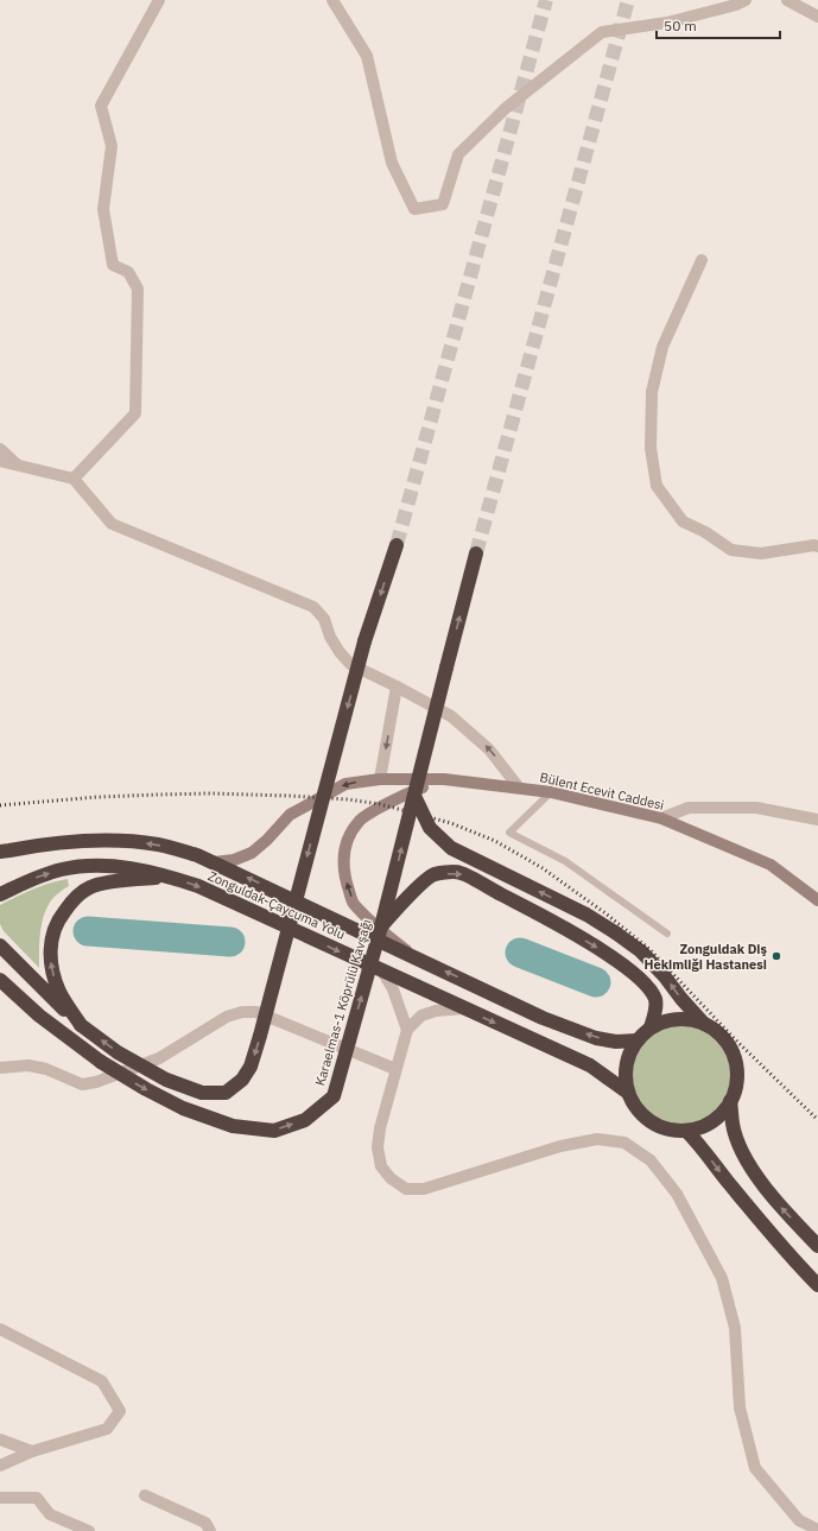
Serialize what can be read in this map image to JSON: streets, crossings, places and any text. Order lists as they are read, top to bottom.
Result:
{
  "streets": {
    "highway": ["Zonguldak-Çaycuma Yolu", "Karaelmas-1 Köprülü Kavşağı"],
    "main road": ["Bülent Ecevit Caddesi"]
  },
  "crossings": [
    ["Bülent Ecevit Caddesi", "Zonguldak-Çaycuma Yolu"]
  ],
  "places": ["Zonguldak Diş Hekimliği Hastanesi"],
  "scale_bar": "50 m"
}
